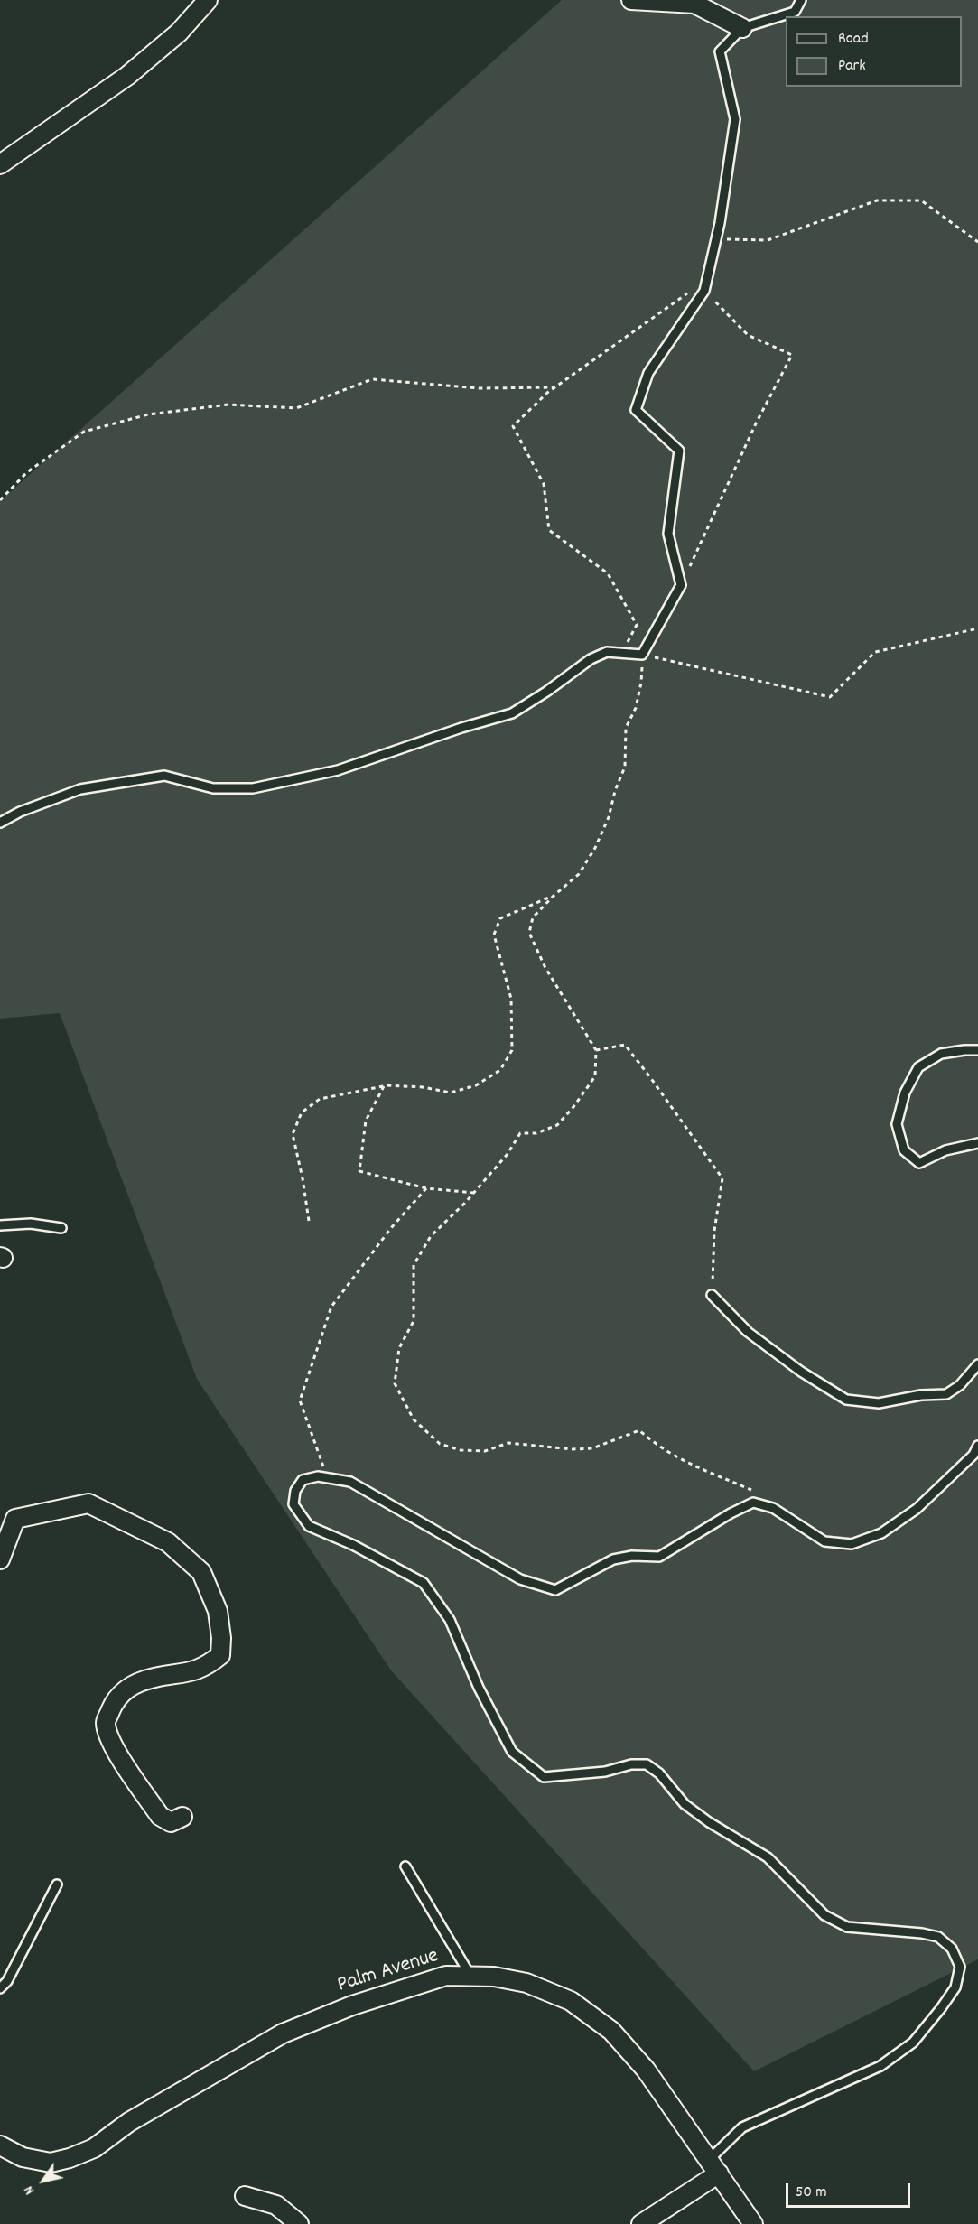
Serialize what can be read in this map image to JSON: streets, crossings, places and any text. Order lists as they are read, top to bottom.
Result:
{
  "streets": {
    "street": ["Palm Avenue"]
  },
  "legend": ["Road", "Park"],
  "scale_bar": "50 m",
  "north": "bottom left"
}
